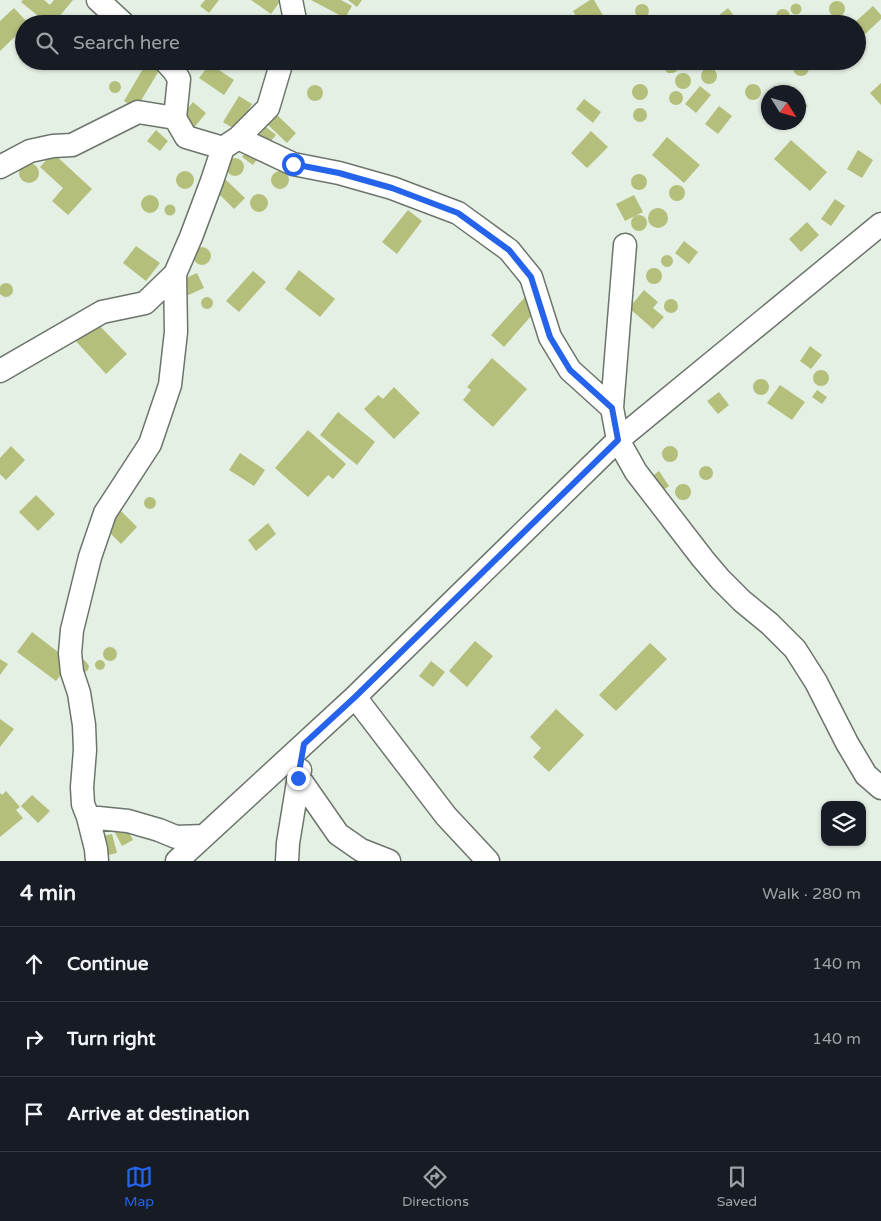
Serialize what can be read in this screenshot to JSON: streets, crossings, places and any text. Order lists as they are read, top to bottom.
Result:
{
  "north": "bottom right",
  "page": {
    "search": "Search here",
    "heading": ["4 min", "Walk · 280 m"],
    "list": [
      ["Continue", "140 m"],
      ["Turn right", "140 m"],
      "Arrive at destination"
    ],
    "nav": ["Map", "Directions", "Saved"]
  }
}
